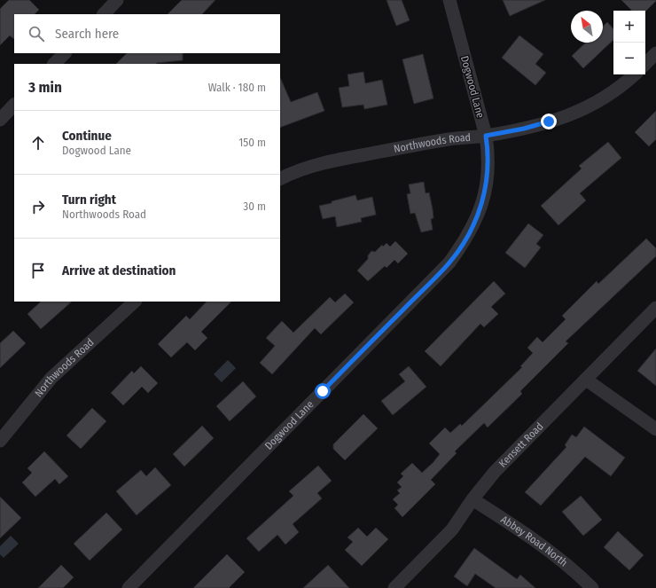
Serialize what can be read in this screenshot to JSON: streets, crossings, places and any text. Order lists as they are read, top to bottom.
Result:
{
  "streets": {
    "street": [
      "Dogwood Lane",
      "Northwoods Road",
      "Kensett Road",
      "Abbey Road North"
    ]
  },
  "crossings": [
    ["Dogwood Lane", "Northwoods Road"],
    ["Kensett Road", "Abbey Road North"]
  ],
  "north": "top left",
  "page": {
    "map_buttons": ["+", "−"],
    "search": "Search here",
    "heading": ["3 min", "Walk · 180 m"],
    "list": [
      ["Continue", "Dogwood Lane", "150 m"],
      ["Turn right", "Northwoods Road", "30 m"],
      "Arrive at destination"
    ]
  }
}
